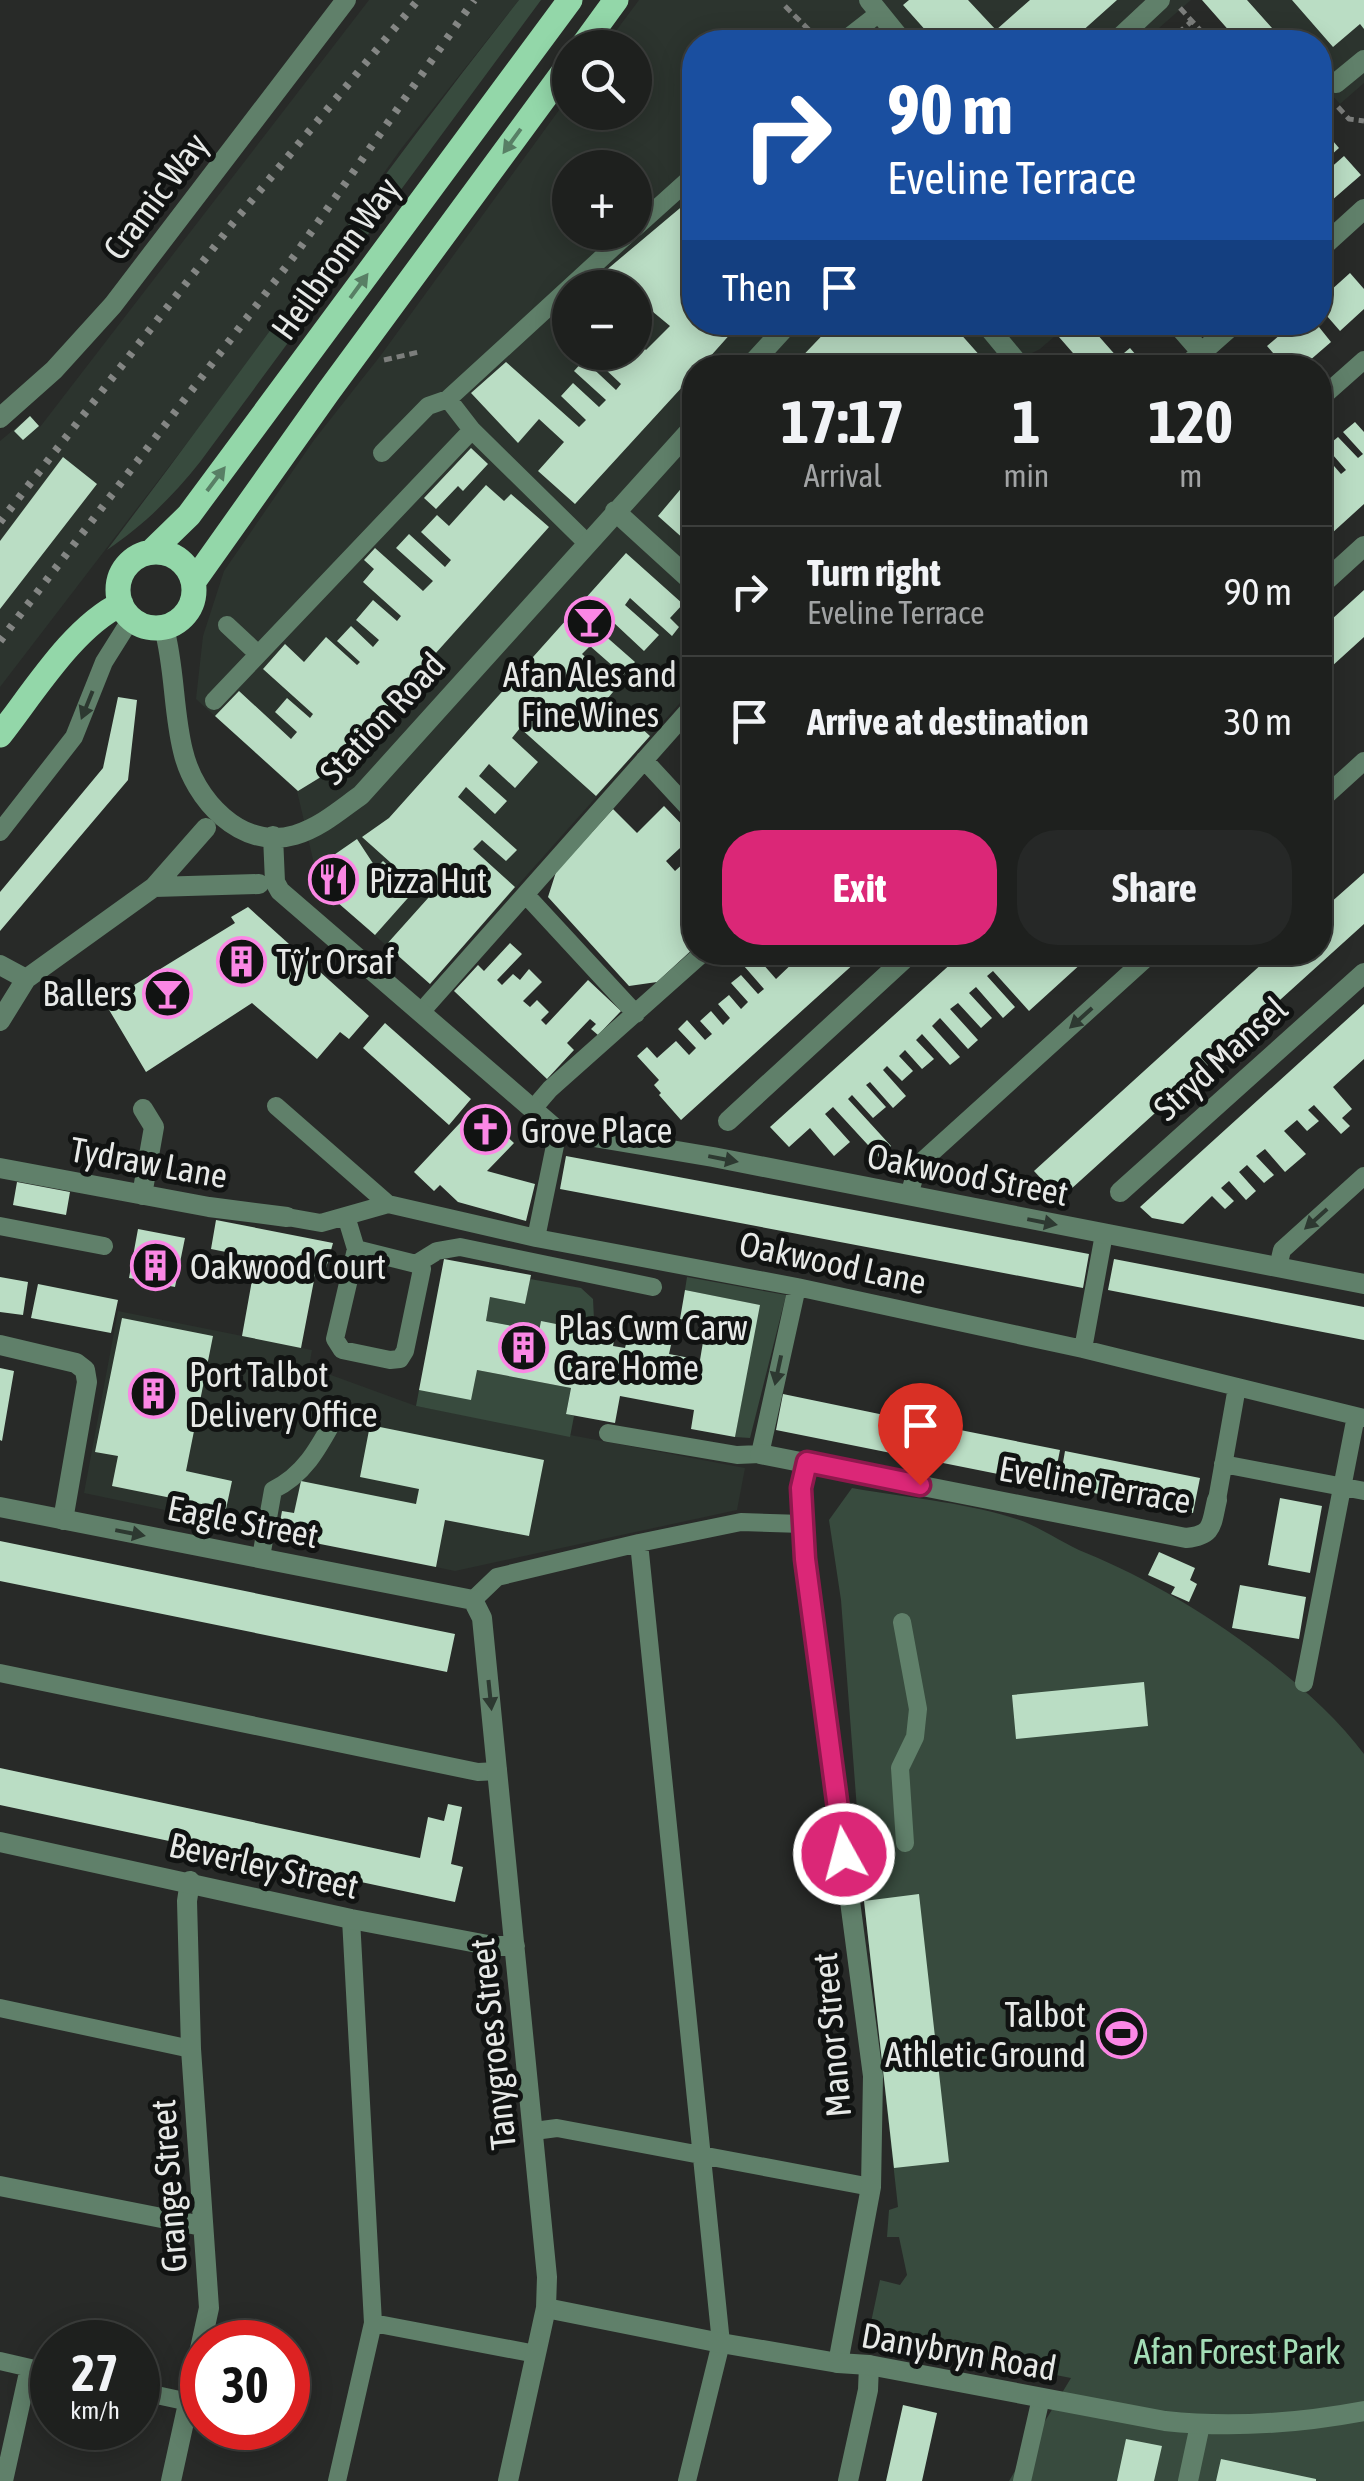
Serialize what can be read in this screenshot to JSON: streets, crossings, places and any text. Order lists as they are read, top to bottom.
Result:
{
  "streets": {
    "main road": ["Heilbronn Way"],
    "street": [
      "Cramic Way",
      "Station Road",
      "Stryd Mansel",
      "Tydraw Lane",
      "Oakwood Street",
      "Eveline Terrace",
      "Eagle Street",
      "Beverley Street",
      "Manor Street",
      "Tanygroes Street",
      "Grange Street",
      "Danybryn Road"
    ],
    "lane": ["Oakwood Lane"]
  },
  "crossings": [
    ["Tydraw Lane", "Oakwood Lane"],
    ["Eveline Terrace", "Manor Street"],
    ["Eagle Street", "Tanygroes Street"],
    ["Beverley Street", "Tanygroes Street"],
    ["Beverley Street", "Grange Street"],
    ["Manor Street", "Danybryn Road"],
    ["Tanygroes Street", "Danybryn Road"]
  ],
  "one_way": ["Oakwood Street", "Eagle Street"],
  "parks": ["Afan Forest Park"],
  "places": {
    "bar": ["Afan Ales and Fine Wines", "Ballers"],
    "restaurant": ["Pizza Hut"],
    "building": [
      "Tŷ’r Orsaf",
      "Oakwood Court",
      "Plas Cwm Carw Care Home",
      "Port Talbot Delivery Office"
    ],
    "church": ["Grove Place"],
    "sports": ["Talbot Athletic Ground"]
  },
  "page": {
    "map_buttons": ["+", "−"],
    "turn": ["90 m", "Eveline Terrace"],
    "then": "Then",
    "eta": [
      "17:17",
      "Arrival",
      "1",
      "min",
      "120",
      "m"
    ],
    "list": [
      {
        "name": "Turn right",
        "note": "Eveline Terrace",
        "value": "90 m"
      },
      {
        "name": "Arrive at destination",
        "value": "30 m"
      }
    ],
    "buttons": ["Exit", "Share"],
    "speed": "27 km/h",
    "limit": "30"
  }
}
